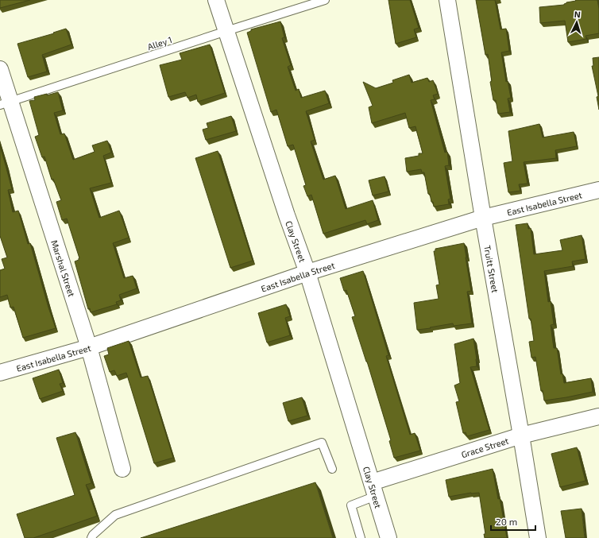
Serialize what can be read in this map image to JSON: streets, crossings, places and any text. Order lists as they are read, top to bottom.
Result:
{
  "streets": {
    "street": [
      "East Isabella Street",
      "Clay Street",
      "Marshal Street",
      "Truitt Street",
      "Grace Street"
    ],
    "lane": ["Alley 1"]
  },
  "crossings": [
    ["Alley 1", "Clay Street"],
    ["Alley 1", "Marshal Street"],
    ["East Isabella Street", "Clay Street"],
    ["East Isabella Street", "Marshal Street"],
    ["East Isabella Street", "Truitt Street"],
    ["Clay Street", "Grace Street"],
    ["Truitt Street", "Grace Street"]
  ],
  "scale_bar": "20 m",
  "north": "top"
}
